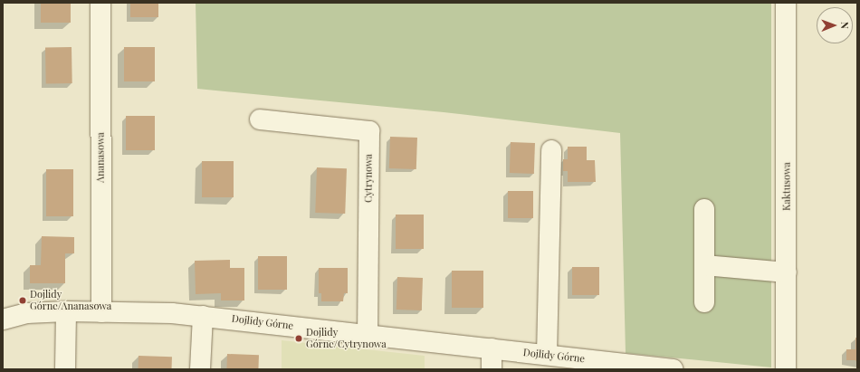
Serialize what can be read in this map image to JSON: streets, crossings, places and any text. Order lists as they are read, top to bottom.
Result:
{
  "streets": {
    "street": [
      "Ananasowa",
      "Cytrynowa",
      "Kaktusowa",
      "Dojlidy Górne"
    ]
  },
  "crossings": [
    ["Ananasowa", "Dojlidy Górne"],
    ["Cytrynowa", "Dojlidy Górne"]
  ],
  "places": ["Dojlidy Górne/Ananasowa", "Dojlidy Górne/Cytrynowa"],
  "north": "right"
}
